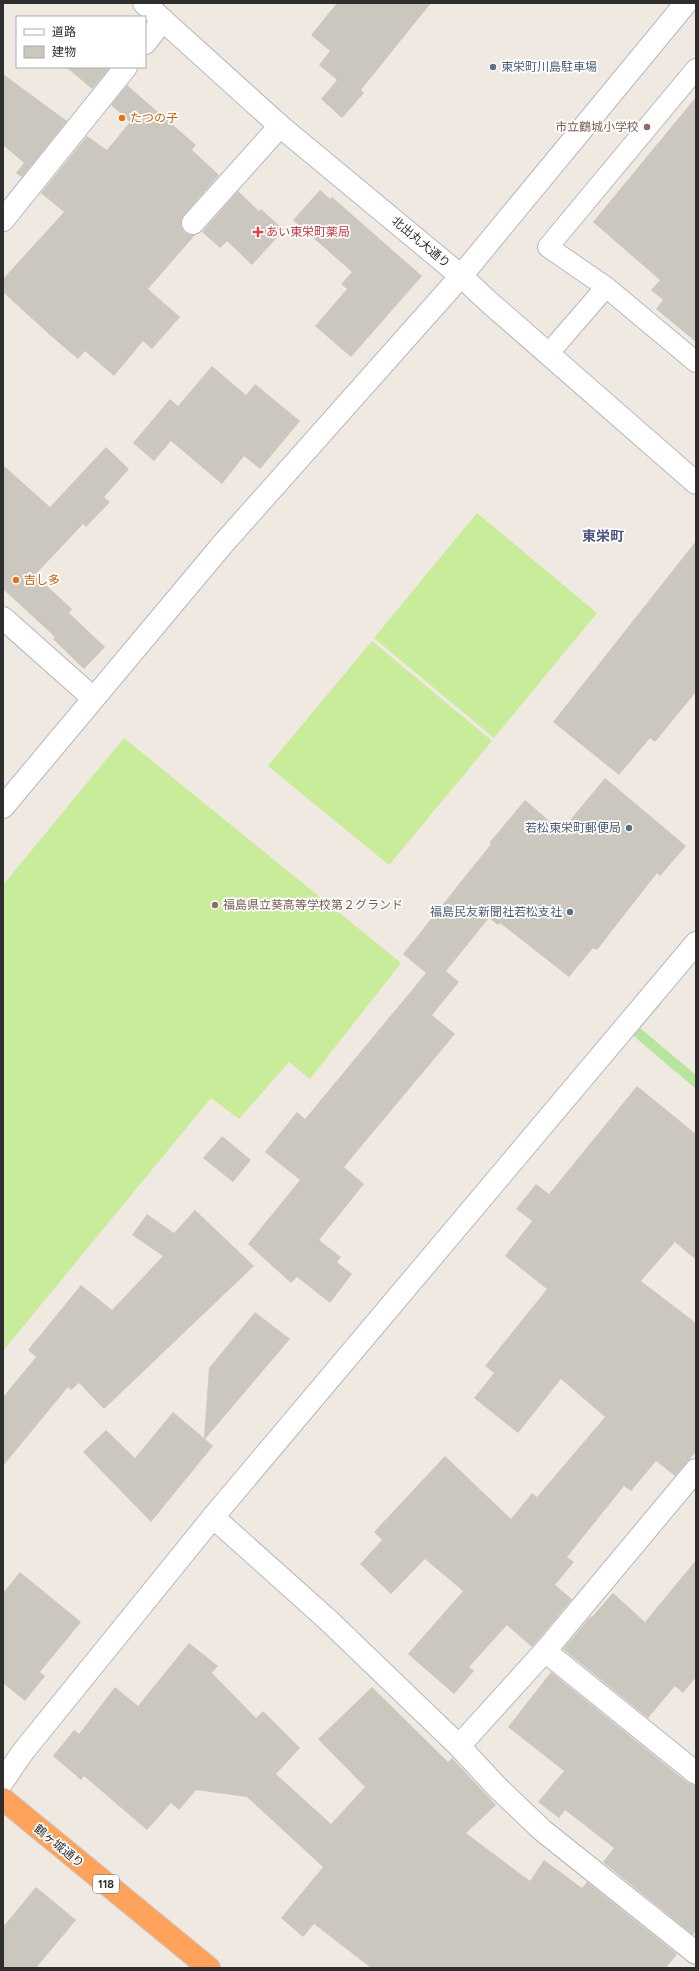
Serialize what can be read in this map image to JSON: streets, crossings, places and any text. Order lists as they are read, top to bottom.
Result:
{
  "streets": {
    "highway": ["鶴ヶ城通り", "118"],
    "street": ["北出丸大通り"]
  },
  "districts": ["東栄町"],
  "places": {
    "other": [
      "東栄町川島駐車場",
      "たつの子",
      "市立鶴城小学校",
      "吉し多",
      "若松東栄町郵便局",
      "福島県立葵高等学校第２グランド",
      "福島民友新聞社若松支社"
    ],
    "health": ["あい東栄町薬局"]
  },
  "legend": ["道路", "建物"]
}
